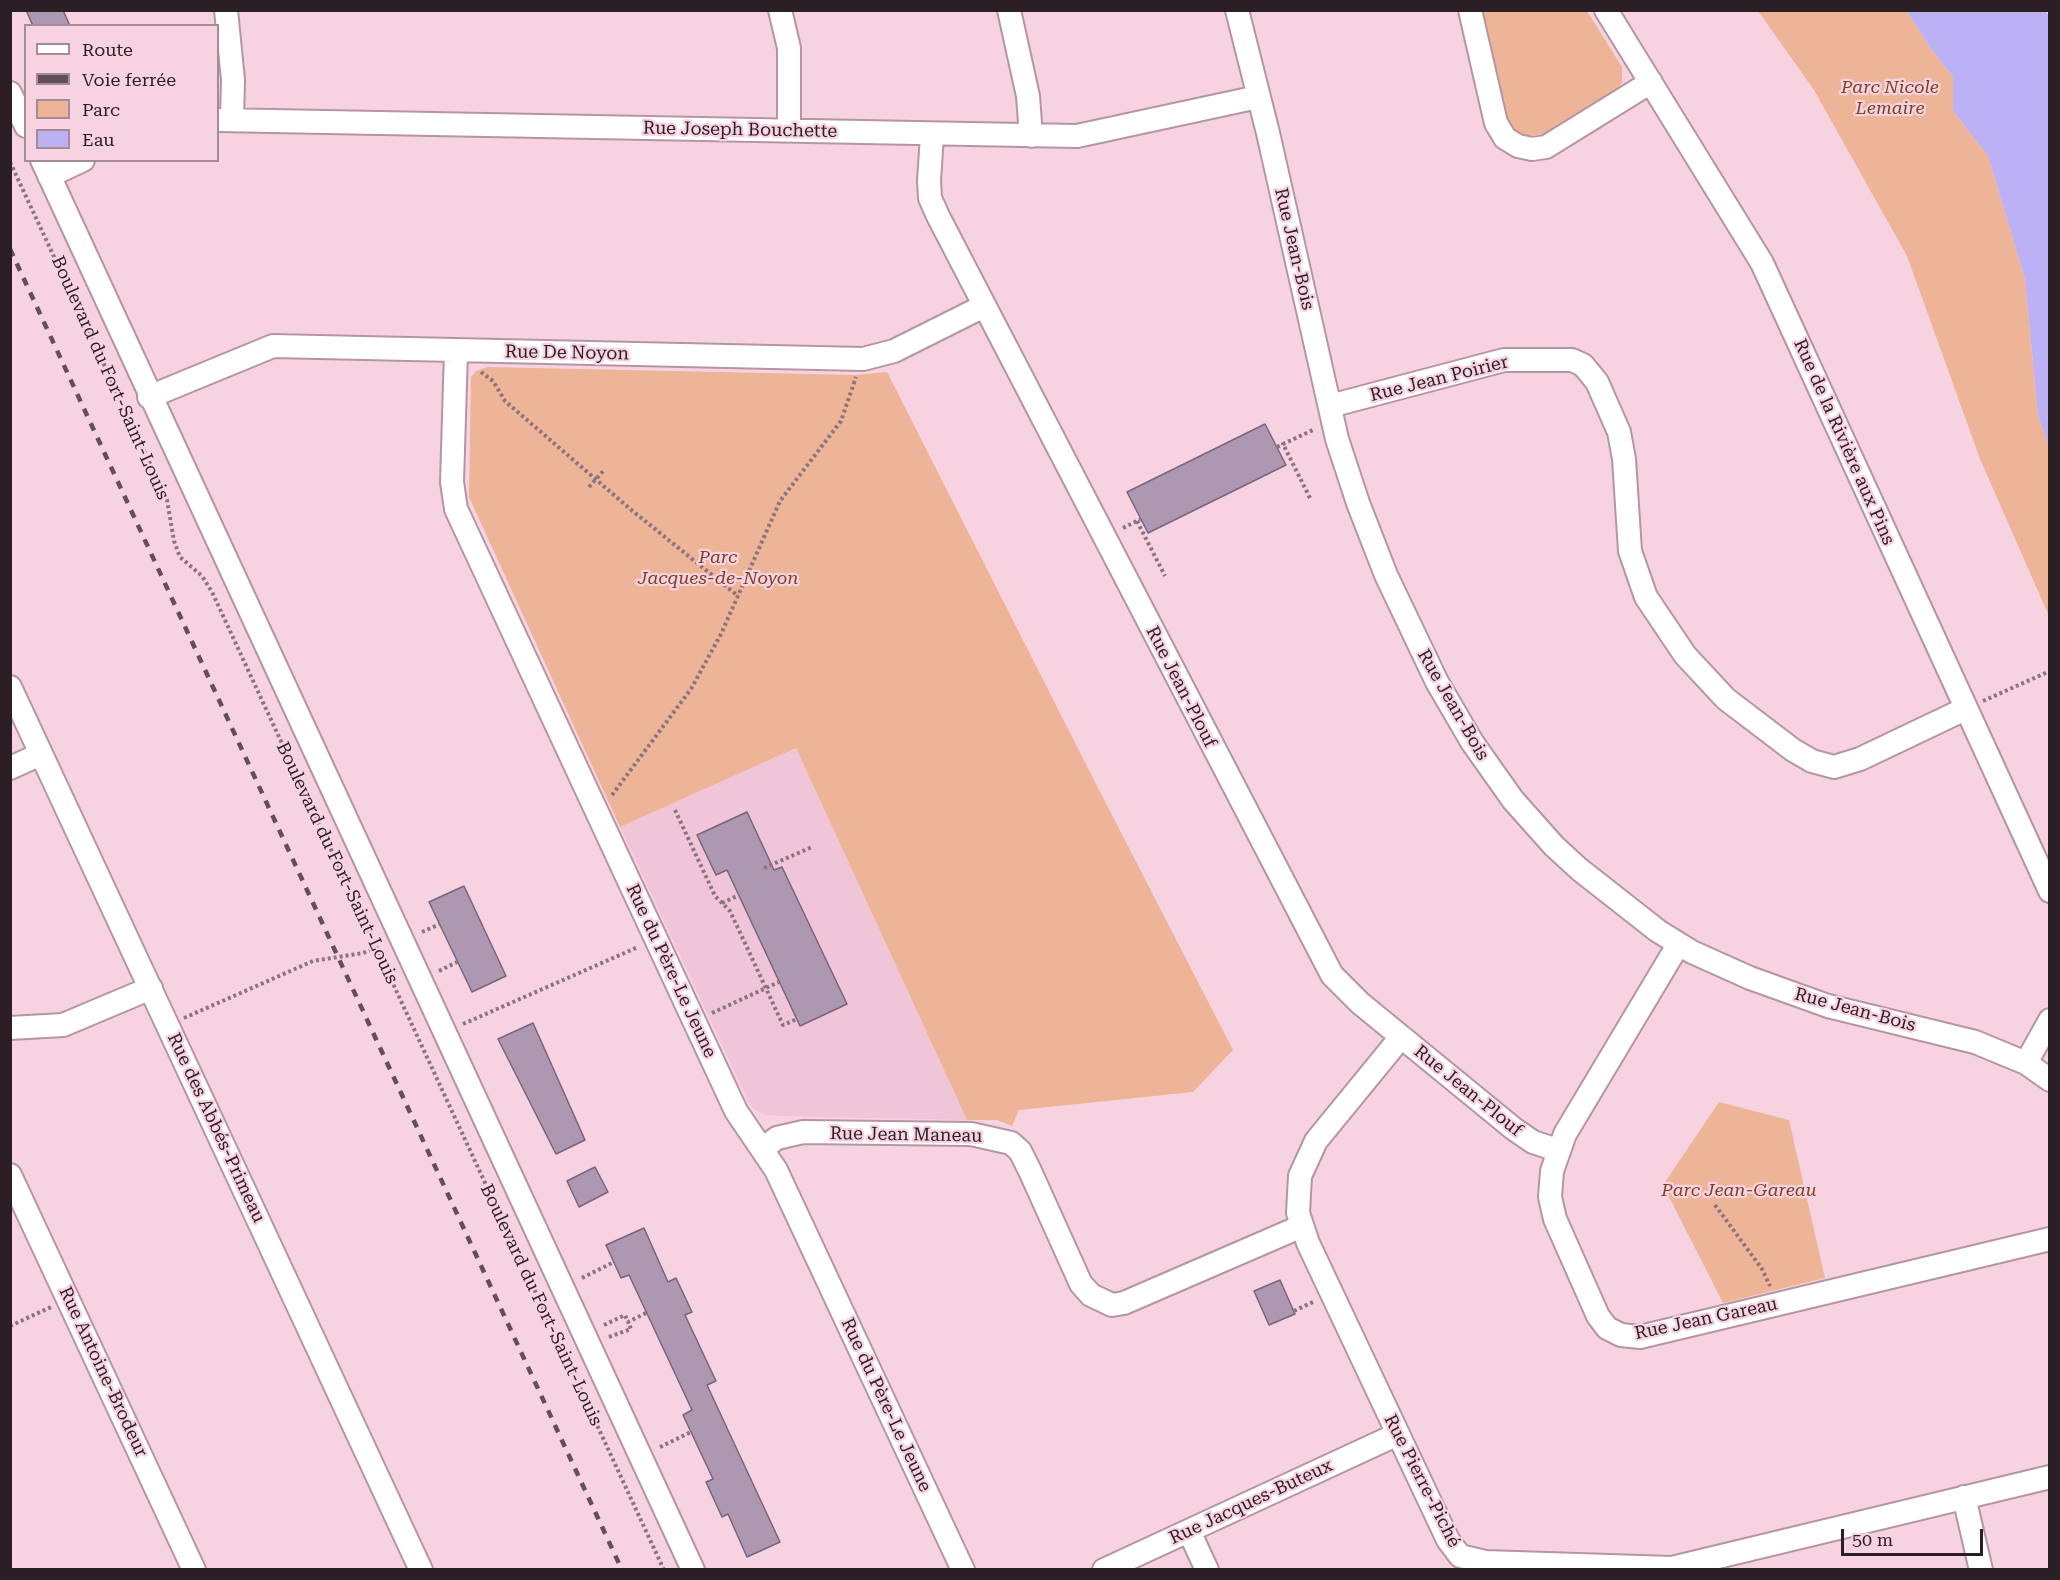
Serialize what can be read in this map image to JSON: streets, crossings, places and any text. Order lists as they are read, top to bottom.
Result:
{
  "streets": {
    "street": [
      "Rue Joseph Bouchette",
      "Rue Jean-Bois",
      "Rue De Noyon",
      "Boulevard du Fort-Saint-Louis",
      "Rue Jean Poirier",
      "Rue de la Rivière aux Pins",
      "Rue Jean-Plouf",
      "Rue du Père-Le Jeune",
      "Rue des Abbés-Primeau",
      "Rue Jean Maneau",
      "Rue Jean Gareau",
      "Rue Antoine-Brodeur",
      "Rue Pierre-Piché",
      "Rue Jacques-Buteux"
    ]
  },
  "crossings": [
    ["Rue Joseph Bouchette", "Rue Jean-Bois"],
    ["Rue Joseph Bouchette", "Rue Jean-Plouf"],
    ["Rue Jean-Bois", "Rue Jean Poirier"],
    ["Rue Jean-Bois", "Rue Jean Gareau"],
    ["Rue De Noyon", "Boulevard du Fort-Saint-Louis"],
    ["Rue De Noyon", "Rue Jean-Plouf"],
    ["Rue De Noyon", "Rue du Père-Le Jeune"],
    ["Rue Jean Poirier", "Rue de la Rivière aux Pins"],
    ["Rue Jean-Plouf", "Rue Jean Gareau"],
    ["Rue Jean-Plouf", "Rue Pierre-Piché"],
    ["Rue du Père-Le Jeune", "Rue Jean Maneau"],
    ["Rue Jean Maneau", "Rue Pierre-Piché"],
    ["Rue Pierre-Piché", "Rue Jacques-Buteux"]
  ],
  "parks": ["Parc Nicole Lemaire", "Parc Jacques-de-Noyon", "Parc Jean-Gareau"],
  "legend": [
    "Route",
    "Voie ferrée",
    "Parc",
    "Eau"
  ],
  "scale_bar": "50 m"
}
